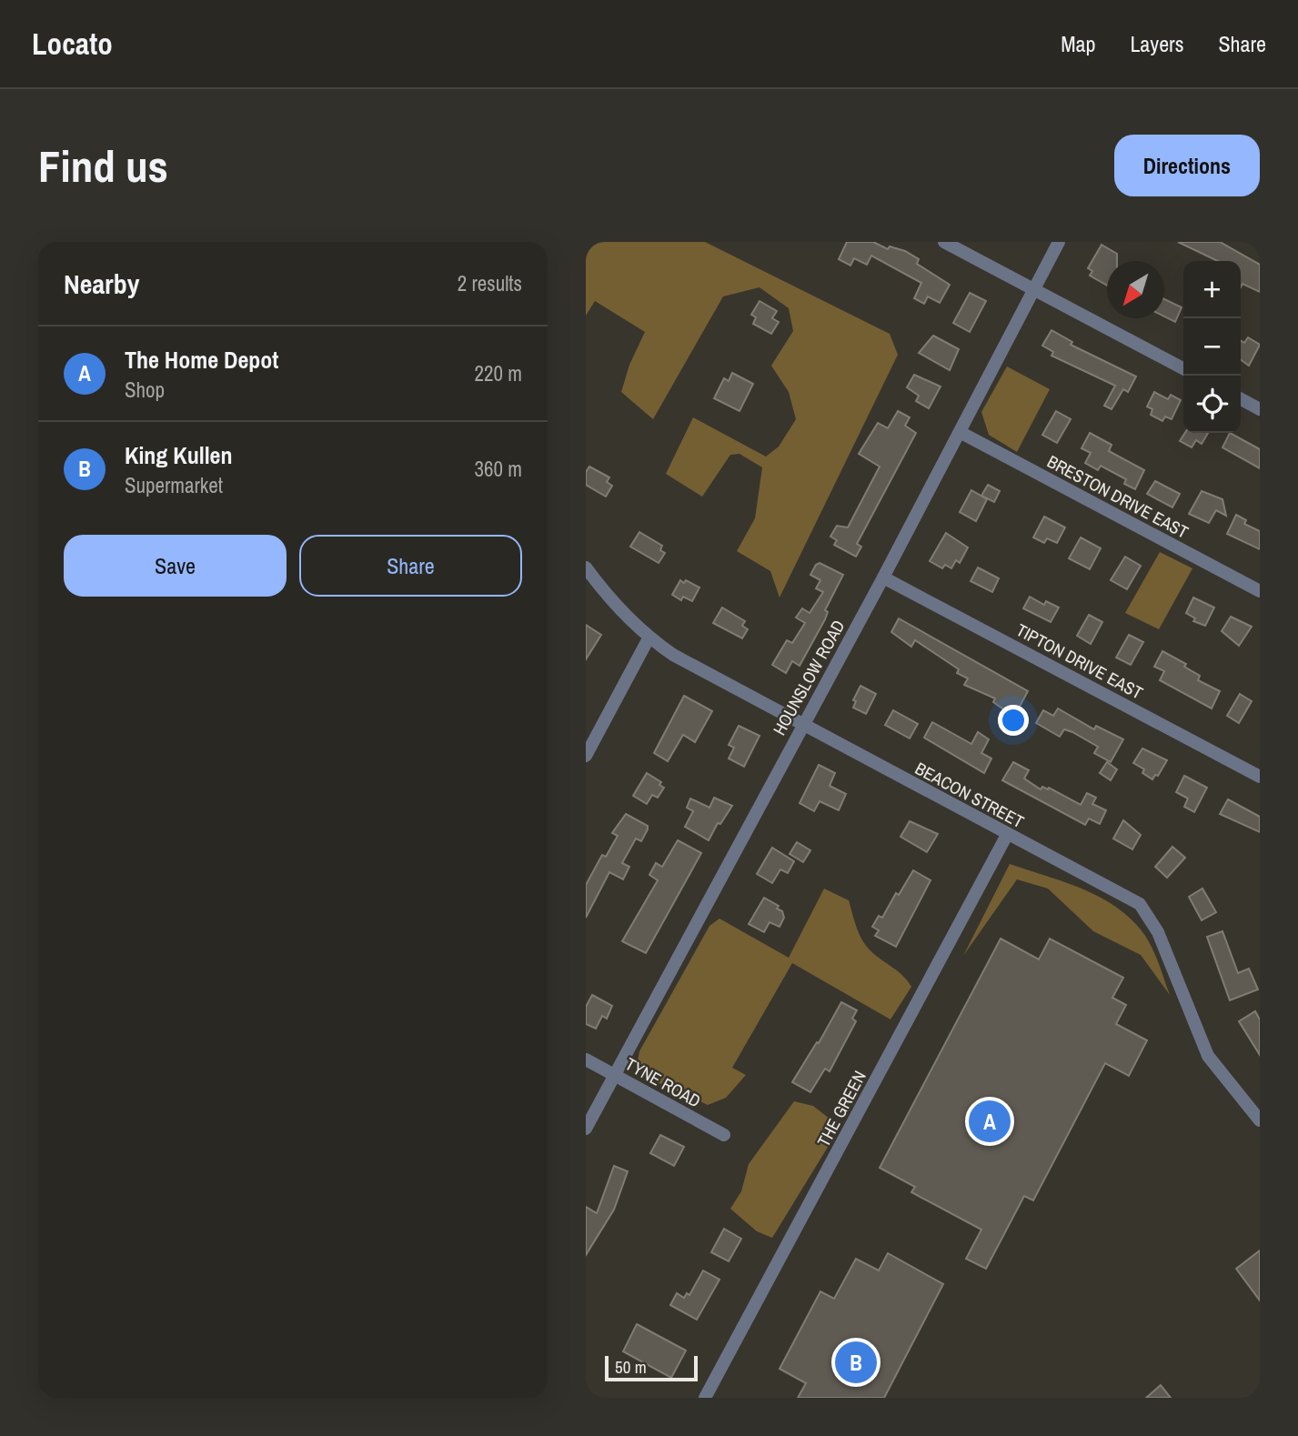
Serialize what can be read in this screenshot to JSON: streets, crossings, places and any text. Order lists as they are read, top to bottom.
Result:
{
  "streets": {
    "street": [
      "BRESTON DRIVE EAST",
      "TIPTON DRIVE EAST",
      "HOUNSLOW ROAD",
      "BEACON STREET",
      "TYNE ROAD",
      "THE GREEN"
    ]
  },
  "crossings": [
    ["BRESTON DRIVE EAST", "HOUNSLOW ROAD"],
    ["TIPTON DRIVE EAST", "HOUNSLOW ROAD"],
    ["HOUNSLOW ROAD", "BEACON STREET"],
    ["HOUNSLOW ROAD", "TYNE ROAD"],
    ["BEACON STREET", "THE GREEN"]
  ],
  "scale_bar": "50 m",
  "north": "bottom left",
  "page": {
    "header": "Locato",
    "nav": ["Map", "Layers", "Share"],
    "buttons": [
      "Directions",
      ["Save", "Share"]
    ],
    "title": "Find us",
    "heading": ["Nearby", "2 results"],
    "map_buttons": ["+", "−"],
    "list": [
      {
        "mark": "A",
        "name": "The Home Depot",
        "note": "Shop",
        "value": "220 m"
      },
      {
        "mark": "B",
        "name": "King Kullen",
        "note": "Supermarket",
        "value": "360 m"
      }
    ],
    "pins": ["A", "B"],
    "scale": "50 m"
  }
}
